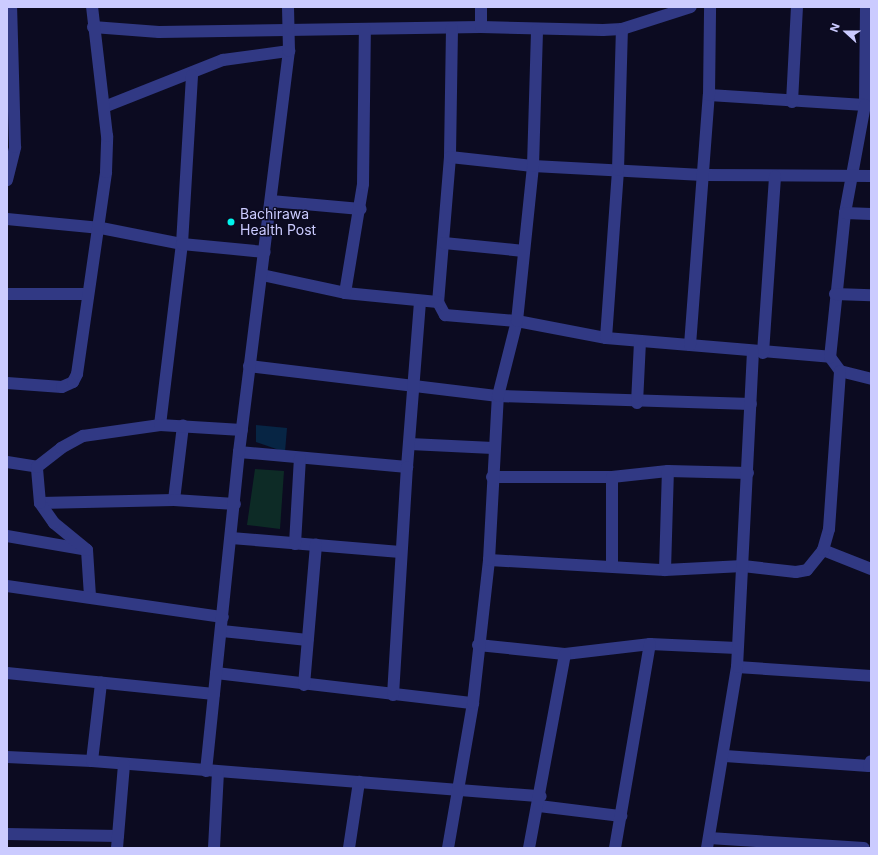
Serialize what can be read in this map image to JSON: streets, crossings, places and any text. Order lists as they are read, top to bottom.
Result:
{
  "places": ["Bachirawa Health Post"],
  "north": "left"
}
